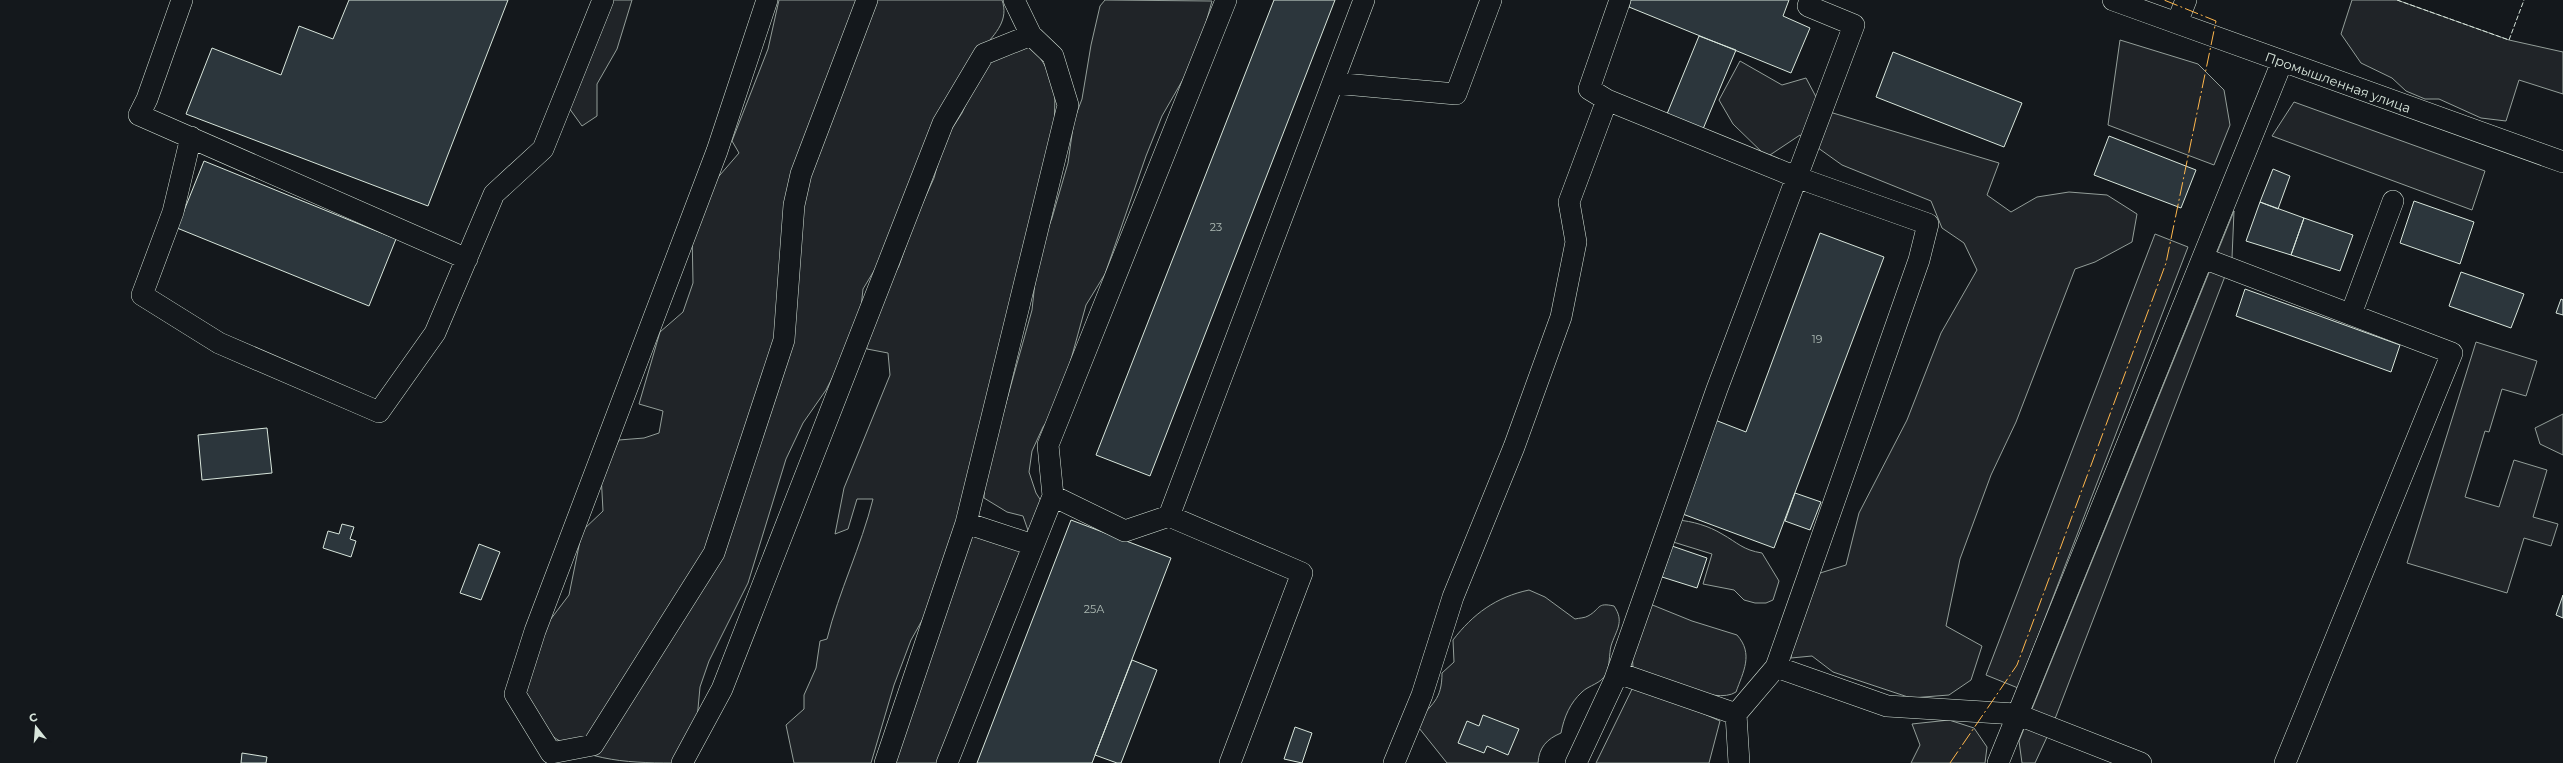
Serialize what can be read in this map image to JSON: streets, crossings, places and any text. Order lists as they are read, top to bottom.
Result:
{
  "streets": {
    "street": ["Промышленная улица"]
  },
  "house_numbers": ["23", "19", "25А"],
  "north": "top"
}
